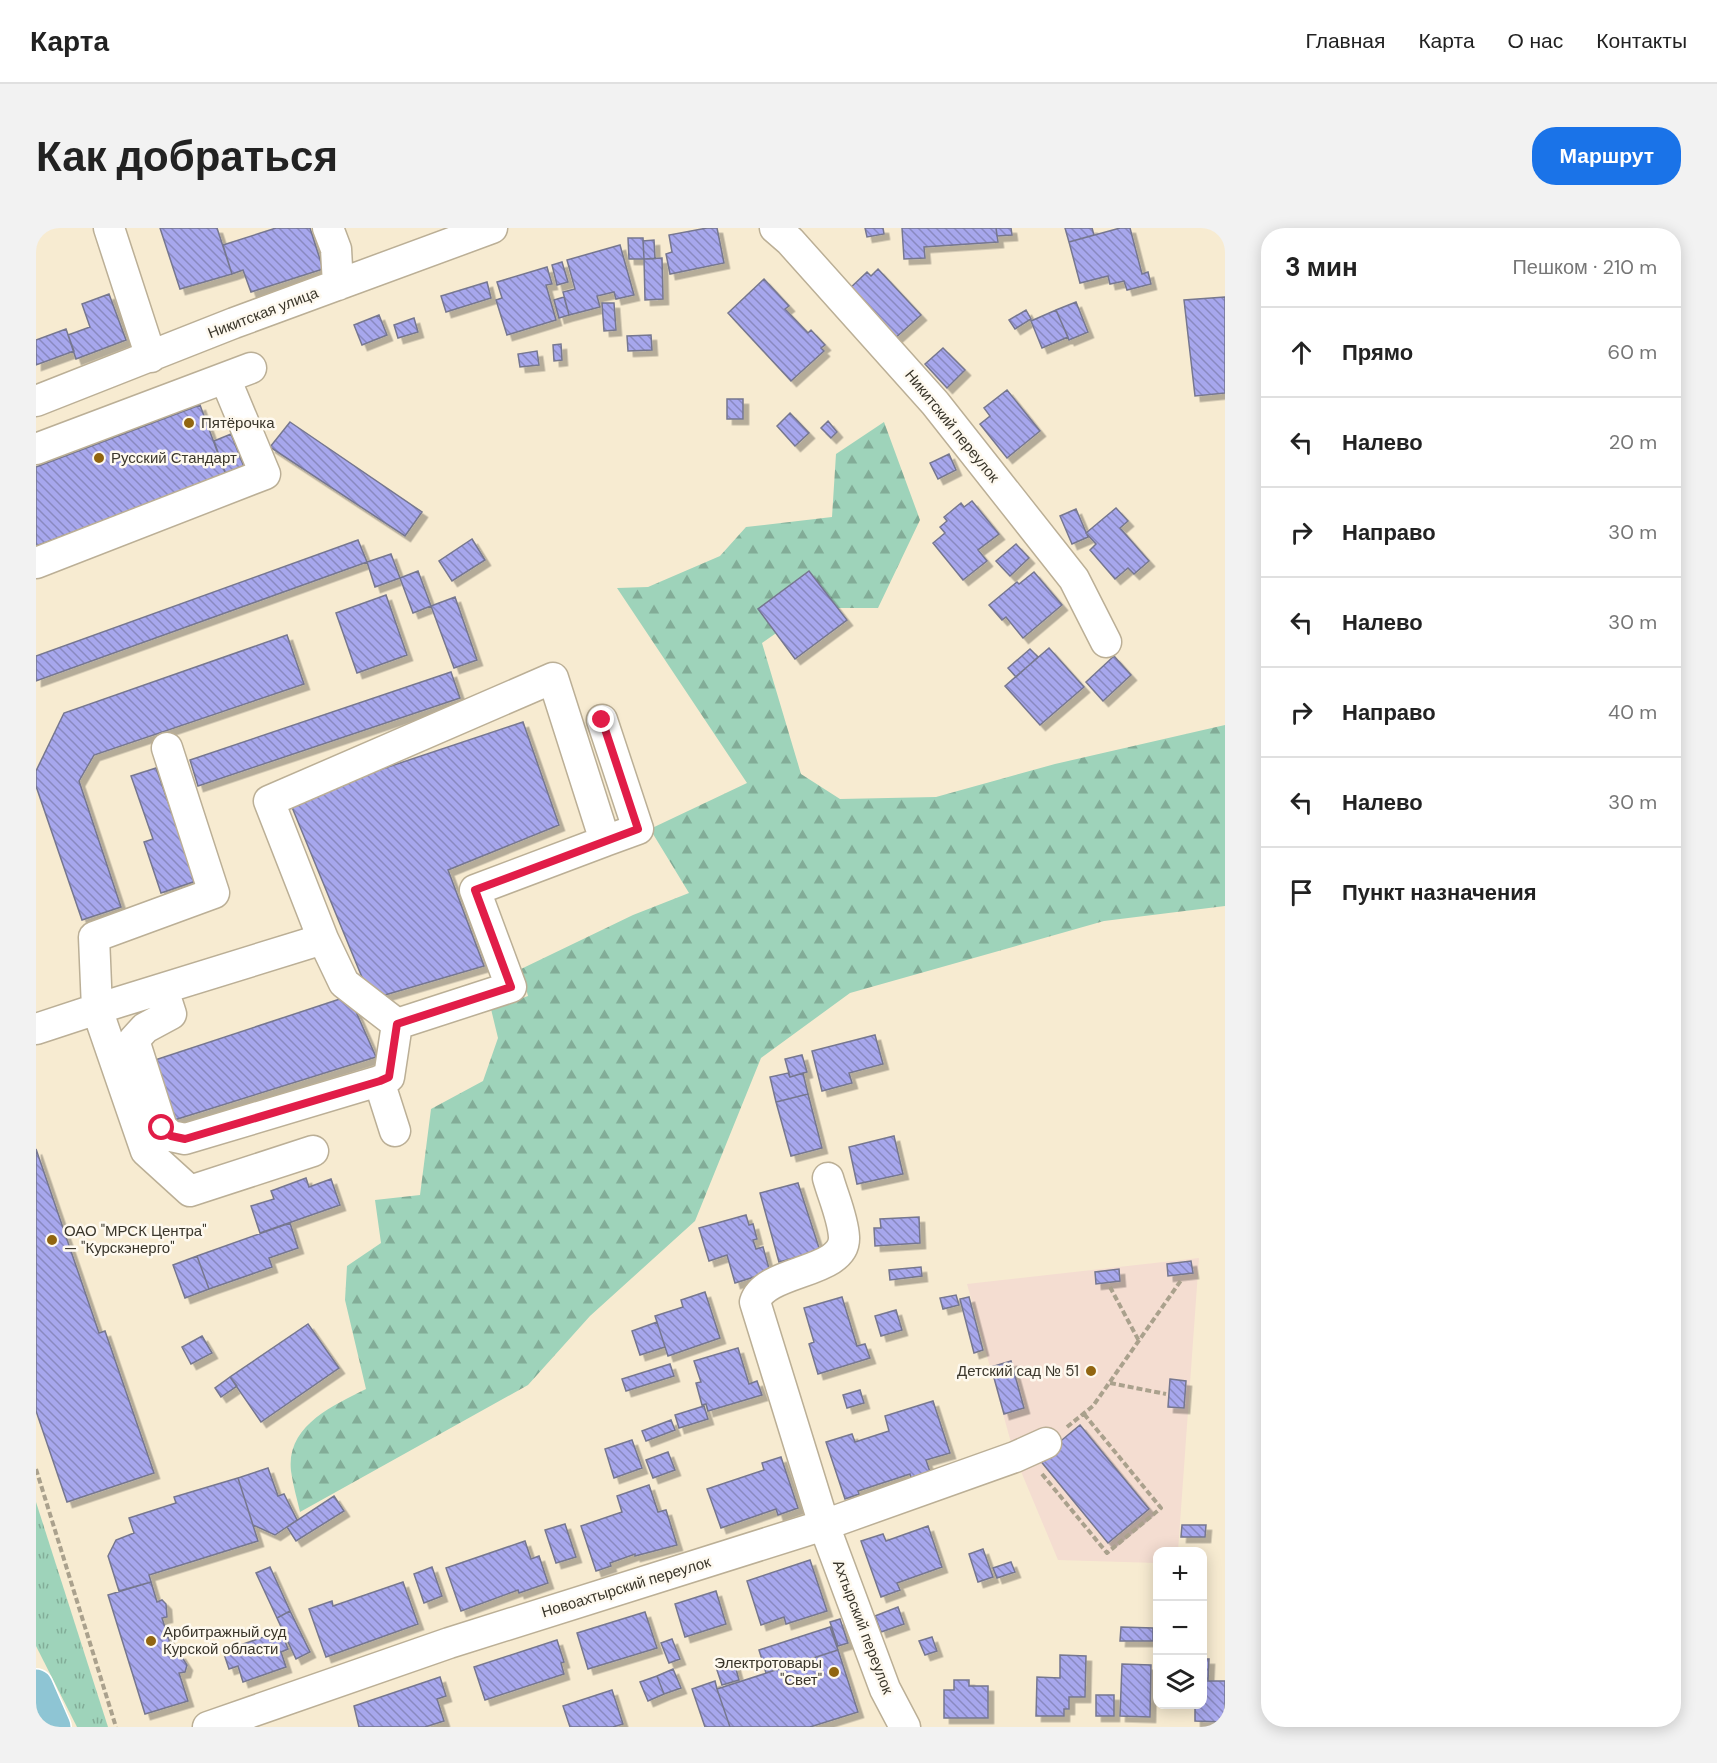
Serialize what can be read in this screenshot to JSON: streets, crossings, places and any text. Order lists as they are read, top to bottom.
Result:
{
  "streets": {
    "street": [
      "Никитская улица",
      "Никитский переулок",
      "Новоахтырский переулок",
      "Ахтырский переулок"
    ]
  },
  "crossings": [
    ["Новоахтырский переулок", "Ахтырский переулок"]
  ],
  "places": [
    "Пятёрочка",
    "Русский Стандарт",
    "ОАО \"МРСК Центра\" — \"Курскэнерго\"",
    "Детский сад № 51",
    "Арбитражный суд Курской области",
    "Электротовары \"Свет\""
  ],
  "page": {
    "header": "Карта",
    "nav": [
      "Главная",
      "Карта",
      "О нас",
      "Контакты"
    ],
    "buttons": "Маршрут",
    "title": "Как добраться",
    "heading": ["3 мин", "Пешком · 210 m"],
    "list": [
      ["Прямо", "60 m"],
      ["Налево", "20 m"],
      ["Направо", "30 m"],
      ["Налево", "30 m"],
      ["Направо", "40 m"],
      ["Налево", "30 m"],
      "Пункт назначения"
    ],
    "map_buttons": ["+", "−"]
  }
}
